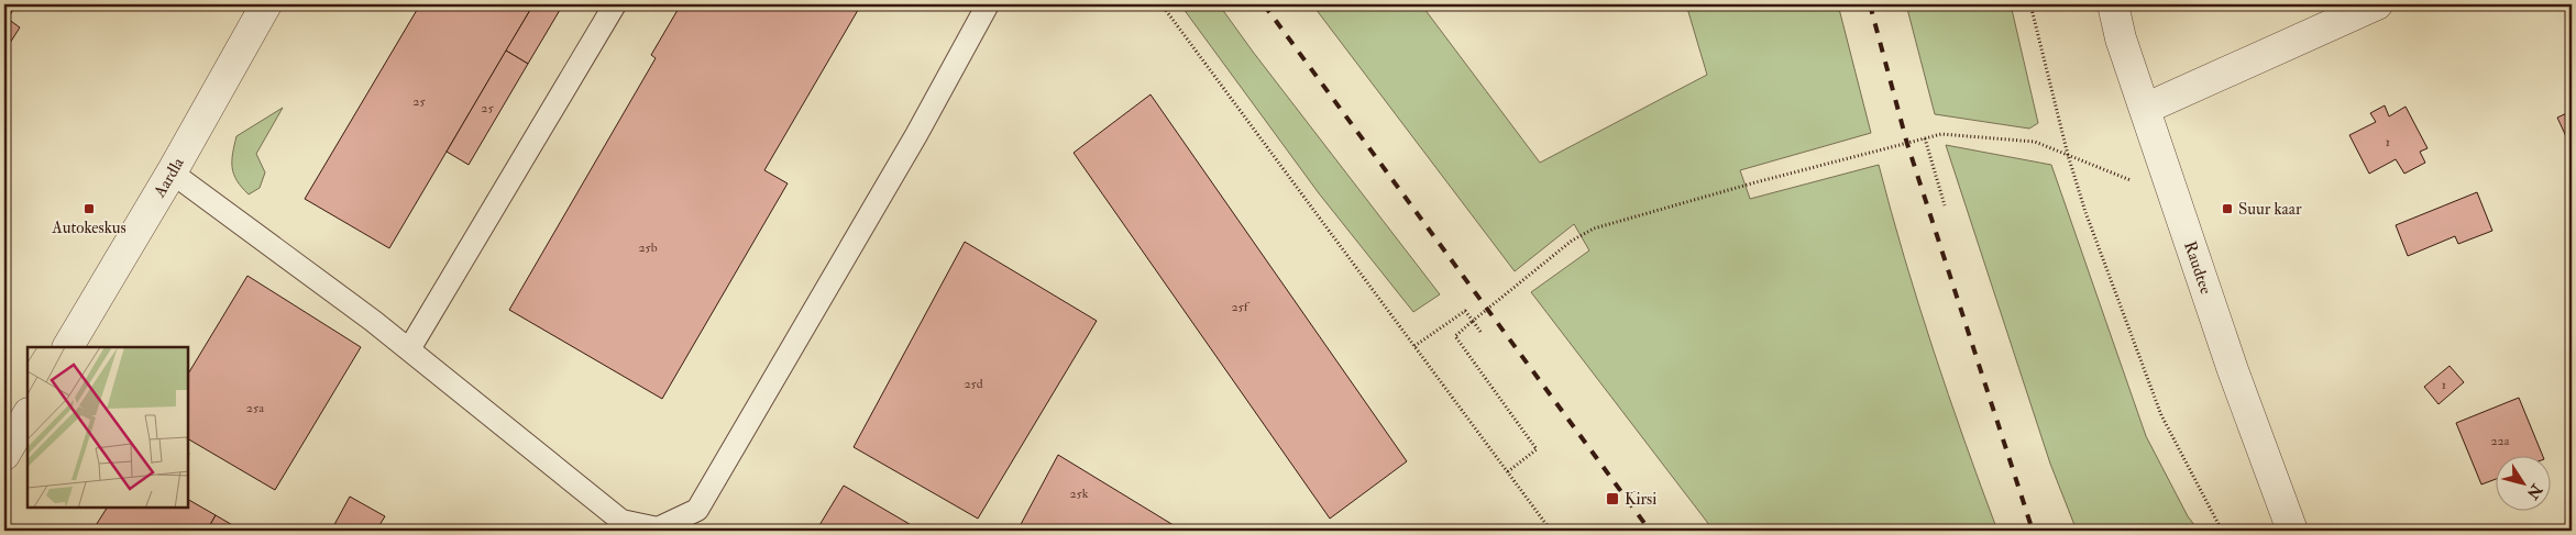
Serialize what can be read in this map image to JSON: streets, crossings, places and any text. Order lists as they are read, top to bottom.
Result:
{
  "streets": {
    "street": ["Aardla", "Raudtee"]
  },
  "places": {
    "transit": ["Autokeskus", "Suur kaar", "Kirsi"]
  },
  "house_numbers": [
    "25",
    "25",
    "1",
    "25b",
    "25f",
    "25d",
    "1",
    "25a",
    "22a",
    "25k"
  ],
  "north": "bottom right"
}
